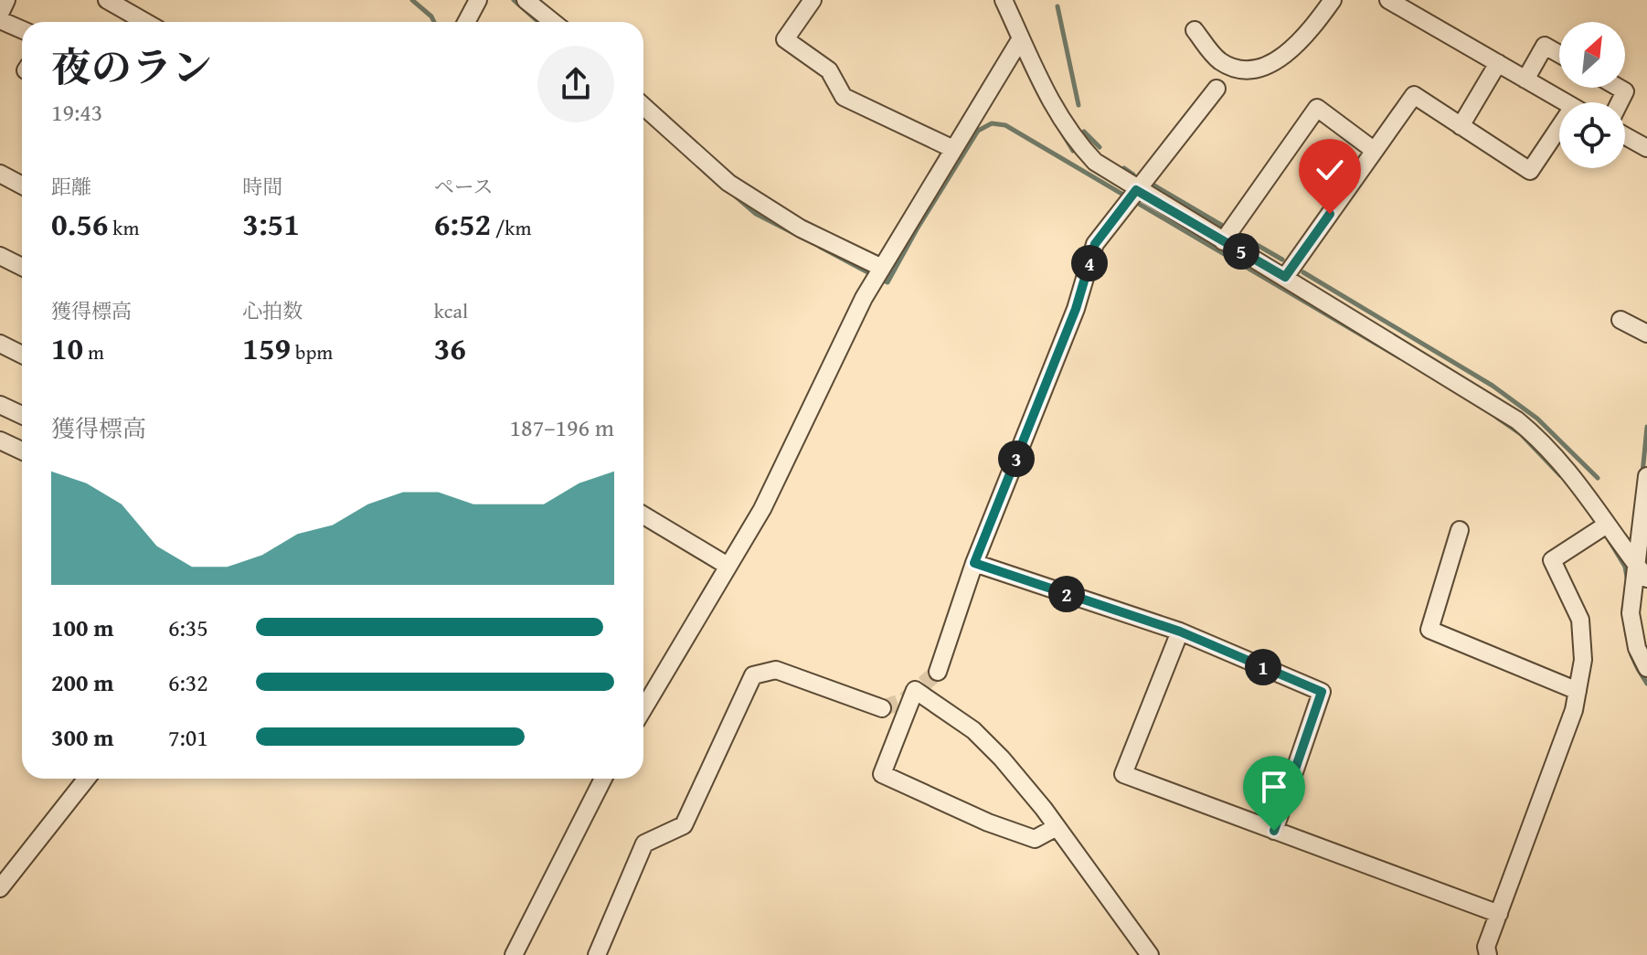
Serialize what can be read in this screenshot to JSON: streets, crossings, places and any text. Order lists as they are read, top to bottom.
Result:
{
  "north": "top right",
  "page": {
    "heading": ["夜のラン", "19:43"],
    "stats": [
      ["距離", "0.56 km"],
      ["時間", "3:51"],
      ["ペース", "6:52 /km"],
      ["獲得標高", "10 m"],
      ["心拍数", "159 bpm"],
      ["kcal", "36"]
    ],
    "pins": [
      "5",
      "4",
      "3",
      "2",
      "1"
    ],
    "chart": ["獲得標高", "187–196 m"],
    "list": [
      {
        "name": "100 m",
        "note": "6:35"
      },
      {
        "name": "200 m",
        "note": "6:32"
      },
      {
        "name": "300 m",
        "note": "7:01"
      }
    ]
  }
}
